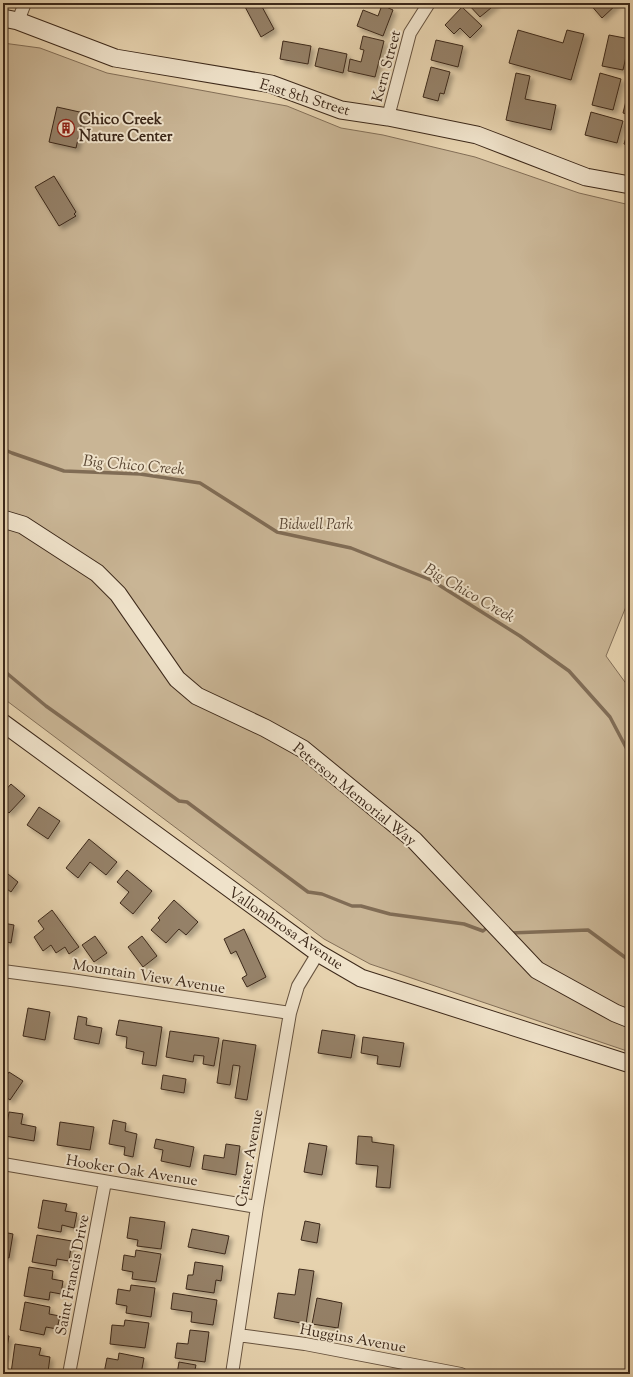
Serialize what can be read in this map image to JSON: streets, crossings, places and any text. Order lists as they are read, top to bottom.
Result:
{
  "streets": {
    "street": [
      "Kern Street",
      "East 8th Street",
      "Peterson Memorial Way",
      "Vallombrosa Avenue",
      "Mountain View Avenue",
      "Crister Avenue",
      "Hooker Oak Avenue",
      "Saint Francis Drive",
      "Huggins Avenue"
    ]
  },
  "crossings": [
    ["Kern Street", "East 8th Street"],
    ["Vallombrosa Avenue", "Crister Avenue"],
    ["Mountain View Avenue", "Crister Avenue"],
    ["Crister Avenue", "Hooker Oak Avenue"],
    ["Crister Avenue", "Huggins Avenue"],
    ["Hooker Oak Avenue", "Saint Francis Drive"]
  ],
  "water": ["Big Chico Creek"],
  "parks": ["Bidwell Park"],
  "places": {
    "building": ["Chico Creek Nature Center"]
  }
}
